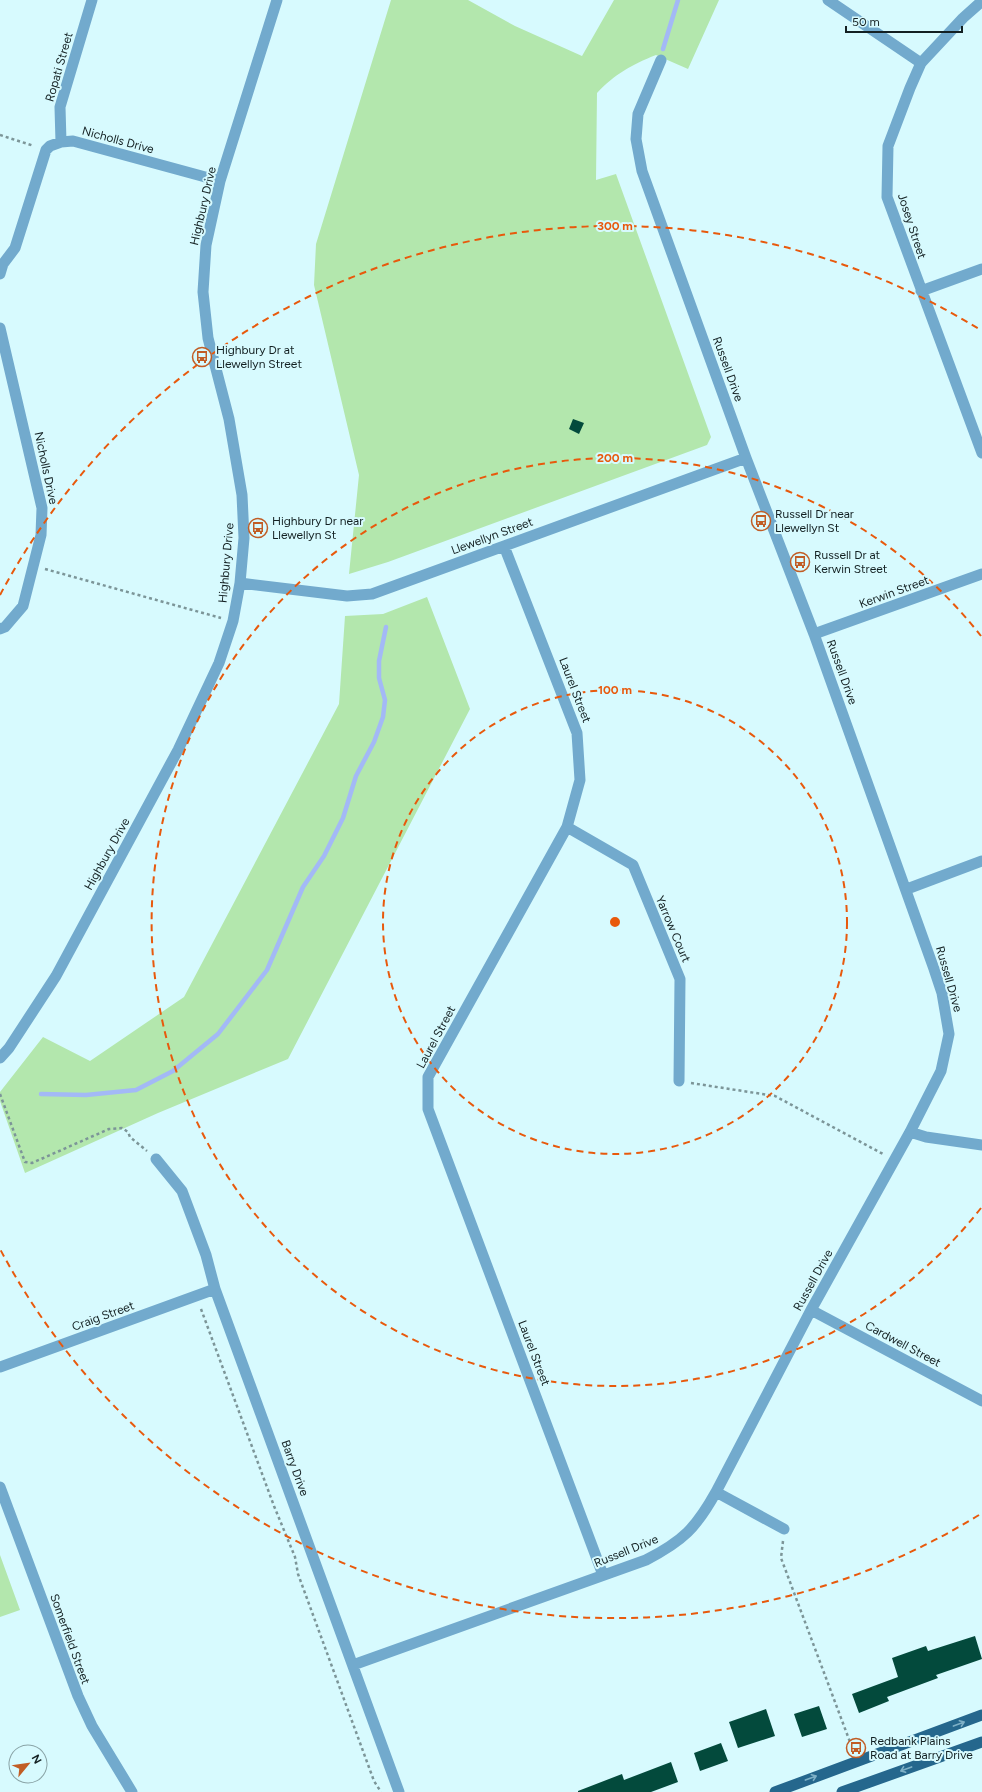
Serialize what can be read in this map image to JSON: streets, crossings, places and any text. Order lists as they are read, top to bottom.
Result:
{
  "streets": {
    "street": [
      "Ropati Street",
      "Nicholls Drive",
      "Highbury Drive",
      "Josey Street",
      "Russell Drive",
      "Llewellyn Street",
      "Kerwin Street",
      "Laurel Street",
      "Yarrow Court",
      "Craig Street",
      "Cardwell Street",
      "Barry Drive",
      "Somerfield Street"
    ]
  },
  "crossings": [
    ["Ropati Street", "Nicholls Drive"],
    ["Nicholls Drive", "Highbury Drive"],
    ["Highbury Drive", "Llewellyn Street"],
    ["Russell Drive", "Llewellyn Street"],
    ["Russell Drive", "Kerwin Street"],
    ["Russell Drive", "Laurel Street"],
    ["Russell Drive", "Cardwell Street"],
    ["Russell Drive", "Barry Drive"],
    ["Llewellyn Street", "Laurel Street"],
    ["Laurel Street", "Yarrow Court"],
    ["Craig Street", "Barry Drive"]
  ],
  "places": {
    "bus stop": [
      "Highbury Dr at Llewellyn Street",
      "Russell Dr near Llewellyn St",
      "Highbury Dr near Llewellyn St",
      "Russell Dr at Kerwin Street",
      "Redbank Plains Road at Barry Drive"
    ]
  },
  "scale_bar": "50 m",
  "north": "top right",
  "rings": ["300 m", "200 m", "100 m"]
}
